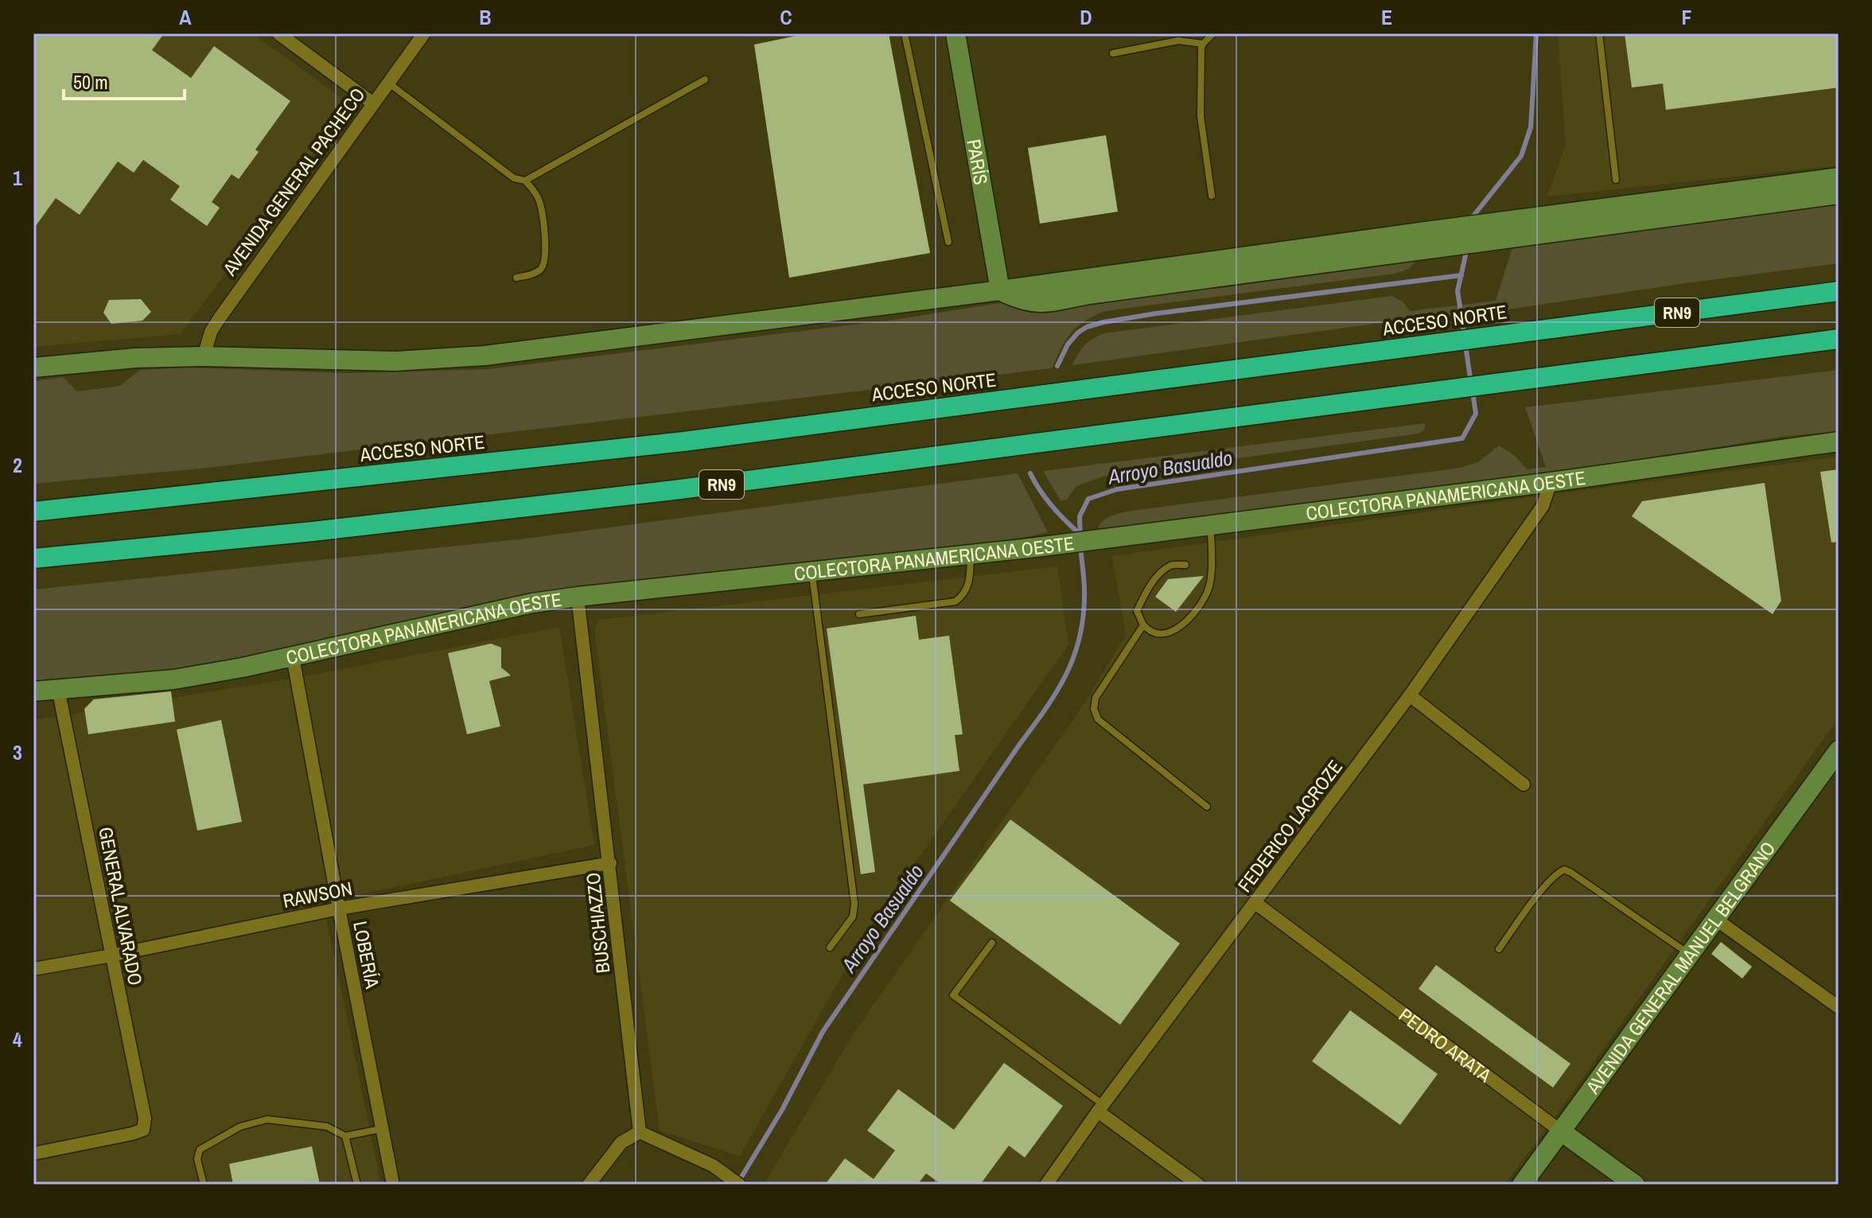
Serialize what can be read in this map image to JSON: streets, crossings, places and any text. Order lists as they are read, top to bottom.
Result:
{
  "streets": {
    "highway": ["RN9", "ACCESO NORTE"],
    "street": [
      "PARÍS",
      "AVENIDA GENERAL PACHECO",
      "COLECTORA PANAMERICANA OESTE",
      "FEDERICO LACROZE",
      "RAWSON",
      "GENERAL ALVARADO",
      "BUSCHIAZZO",
      "LOBERÍA",
      "AVENIDA GENERAL MANUEL BELGRANO",
      "PEDRO ARATA"
    ]
  },
  "crossings": [
    ["COLECTORA PANAMERICANA OESTE", "FEDERICO LACROZE"],
    ["COLECTORA PANAMERICANA OESTE", "GENERAL ALVARADO"],
    ["COLECTORA PANAMERICANA OESTE", "BUSCHIAZZO"],
    ["COLECTORA PANAMERICANA OESTE", "LOBERÍA"],
    ["FEDERICO LACROZE", "PEDRO ARATA"],
    ["RAWSON", "GENERAL ALVARADO"],
    ["RAWSON", "BUSCHIAZZO"],
    ["RAWSON", "LOBERÍA"],
    ["AVENIDA GENERAL MANUEL BELGRANO", "PEDRO ARATA"]
  ],
  "water": ["Arroyo Basualdo"],
  "scale_bar": "50 m",
  "grid": {
    "columns": [
      "A",
      "B",
      "C",
      "D",
      "E",
      "F"
    ],
    "rows": [
      "1",
      "2",
      "3",
      "4"
    ]
  }
}
